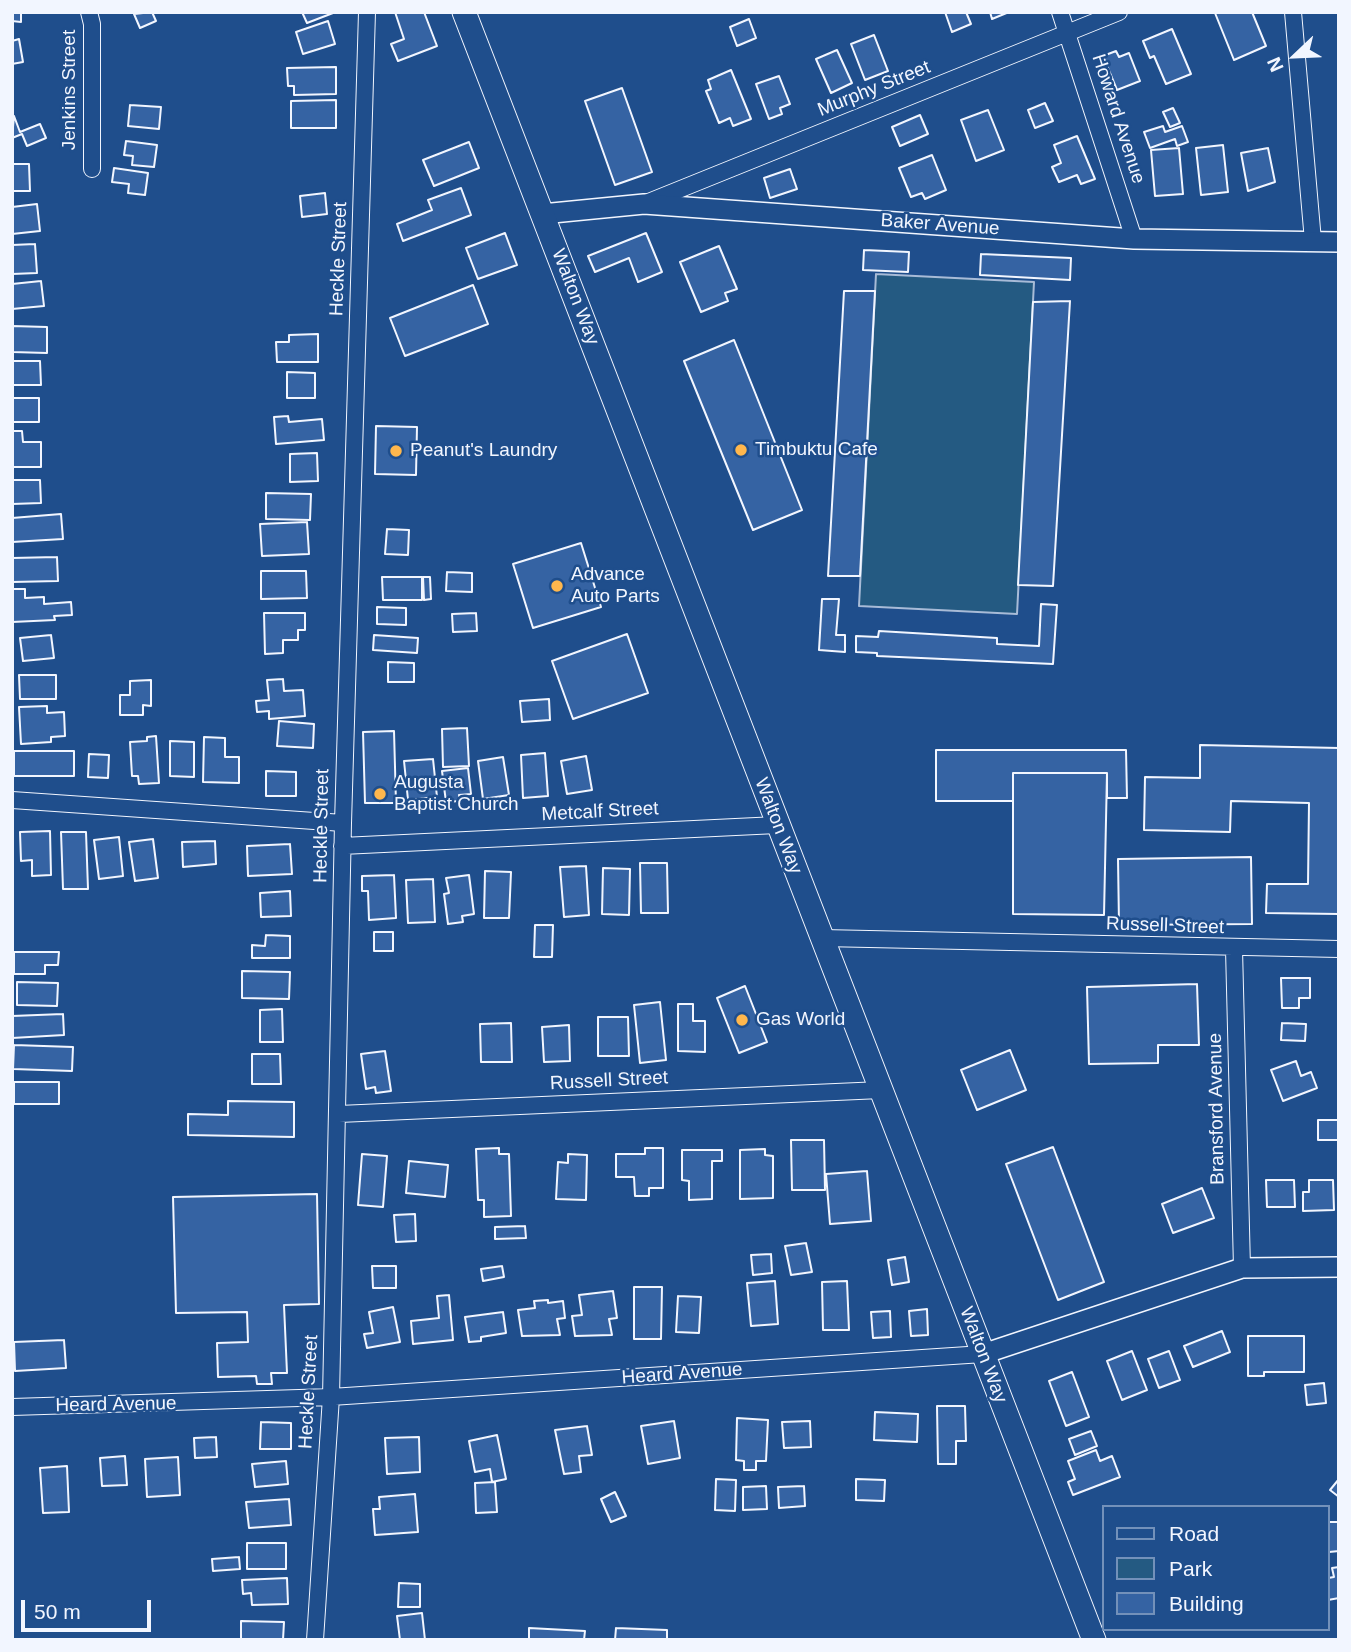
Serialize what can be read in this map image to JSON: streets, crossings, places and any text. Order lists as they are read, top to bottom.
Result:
{
  "streets": {
    "main road": ["Walton Way"],
    "street": [
      "Murphy Street",
      "Jenkins Street",
      "Howard Avenue",
      "Baker Avenue",
      "Heckle Street",
      "Metcalf Street",
      "Russell Street",
      "Bransford Avenue",
      "Heard Avenue"
    ]
  },
  "crossings": [
    ["Murphy Street", "Howard Avenue"],
    ["Murphy Street", "Baker Avenue"],
    ["Howard Avenue", "Baker Avenue"],
    ["Baker Avenue", "Walton Way"],
    ["Heckle Street", "Metcalf Street"],
    ["Heckle Street", "Russell Street"],
    ["Heckle Street", "Heard Avenue"],
    ["Walton Way", "Metcalf Street"],
    ["Walton Way", "Russell Street"],
    ["Walton Way", "Heard Avenue"],
    ["Russell Street", "Bransford Avenue"],
    ["Bransford Avenue", "Heard Avenue"]
  ],
  "places": [
    "Timbuktu Cafe",
    "Peanut's Laundry",
    "Advance Auto Parts",
    "Augusta Baptist Church",
    "Gas World"
  ],
  "legend": ["Road", "Park", "Building"],
  "scale_bar": "50 m",
  "north": "bottom left"
}
